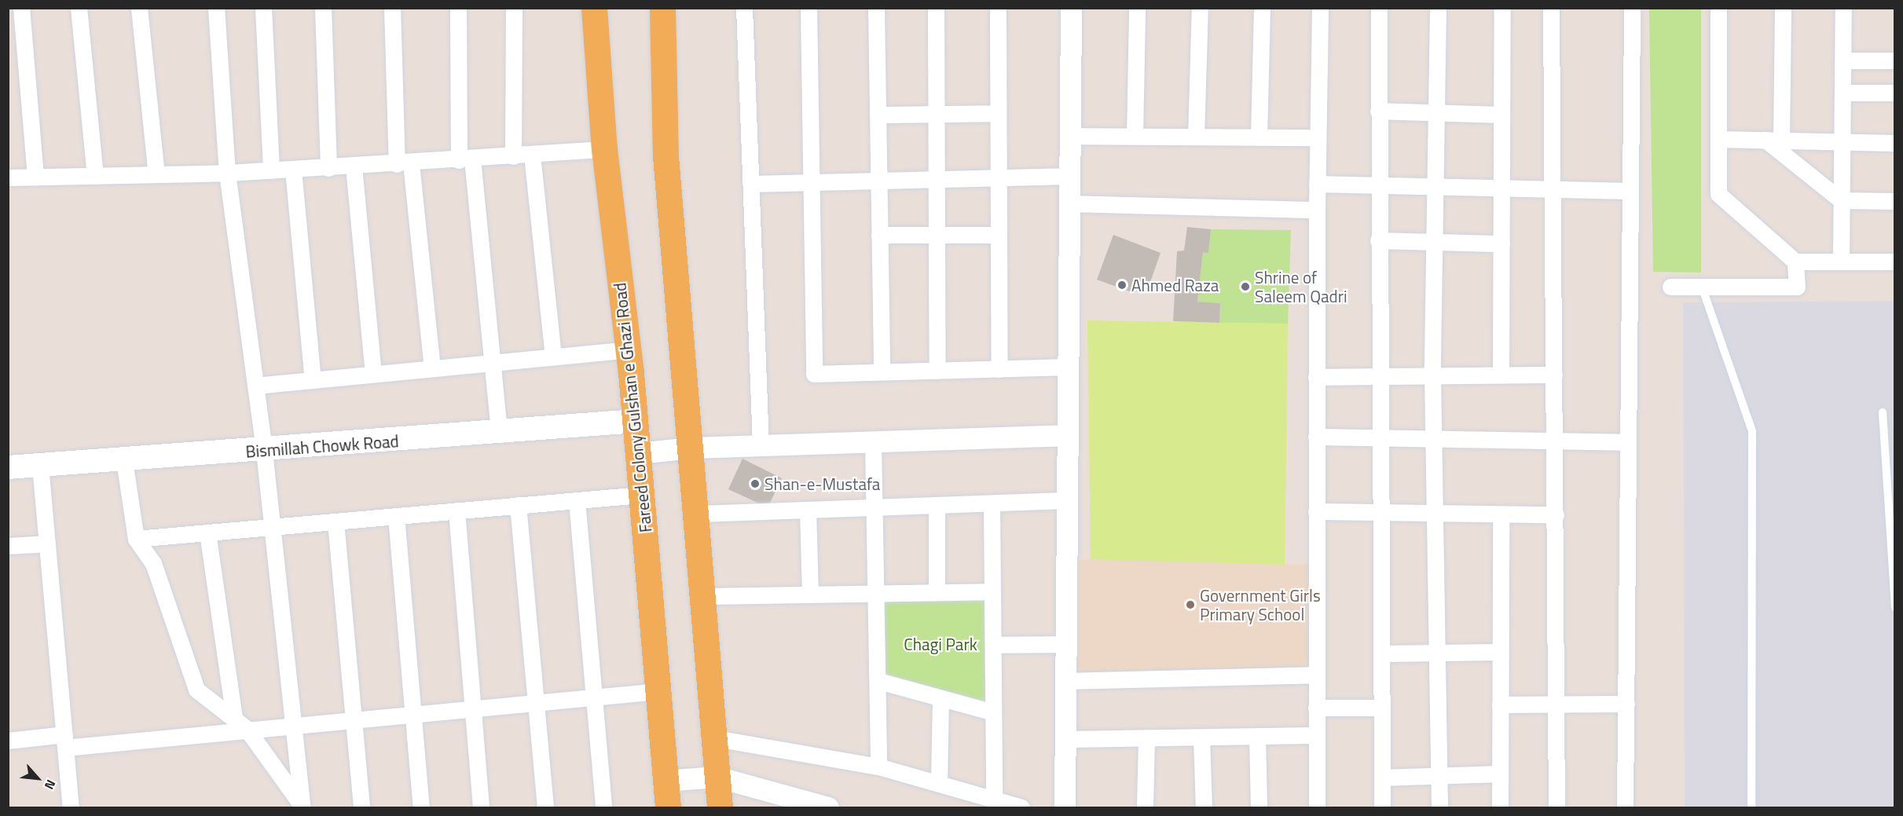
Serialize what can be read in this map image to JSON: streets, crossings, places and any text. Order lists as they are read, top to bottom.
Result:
{
  "streets": {
    "main road": ["Fareed Colony Gulshan e Ghazi Road", "Bismillah Chowk Road"]
  },
  "crossings": [
    ["Fareed Colony Gulshan e Ghazi Road", "Bismillah Chowk Road"]
  ],
  "parks": ["Chagi Park"],
  "places": [
    "Ahmed Raza",
    "Shrine of Saleem Qadri",
    "Shan-e-Mustafa",
    "Government Girls Primary School"
  ],
  "north": "bottom right"
}
